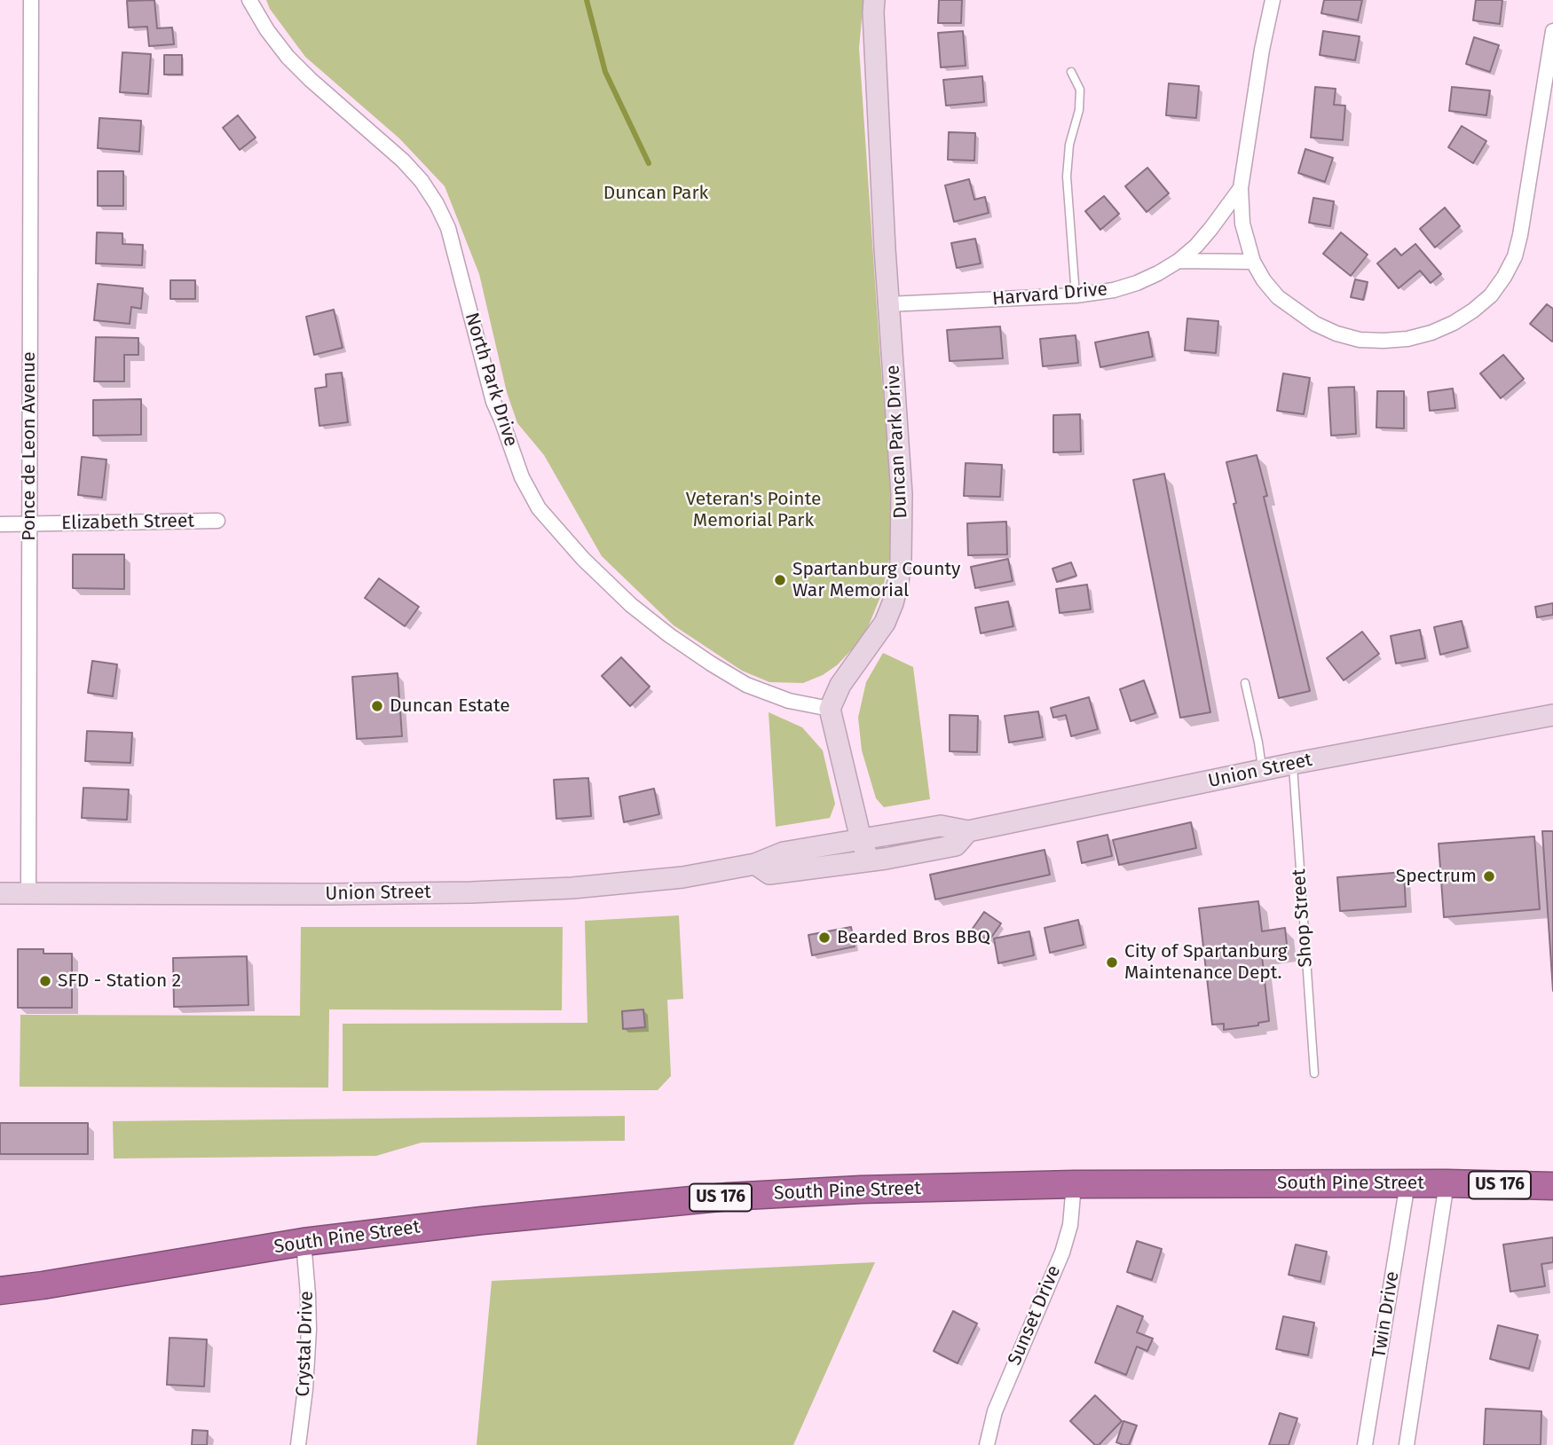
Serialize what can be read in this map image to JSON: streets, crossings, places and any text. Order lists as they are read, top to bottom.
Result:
{
  "streets": {
    "highway": ["South Pine Street", "US 176"],
    "main road": ["Duncan Park Drive", "Union Street"],
    "street": [
      "Harvard Drive",
      "North Park Drive",
      "Ponce de Leon Avenue",
      "Elizabeth Street",
      "Twin Drive",
      "Sunset Drive",
      "Crystal Drive"
    ],
    "lane": ["Shop Street"]
  },
  "crossings": [
    ["Harvard Drive", "Duncan Park Drive"],
    ["North Park Drive", "Duncan Park Drive"],
    ["Ponce de Leon Avenue", "Elizabeth Street"],
    ["Ponce de Leon Avenue", "Union Street"],
    ["Union Street", "Shop Street"],
    ["South Pine Street", "Twin Drive"],
    ["South Pine Street", "Sunset Drive"],
    ["South Pine Street", "Crystal Drive"]
  ],
  "parks": ["Duncan Park", "Veteran's Pointe Memorial Park"],
  "places": [
    "Spartanburg County War Memorial",
    "Duncan Estate",
    "Spectrum",
    "Bearded Bros BBQ",
    "City of Spartanburg Maintenance Dept.",
    "SFD - Station 2"
  ]
}
